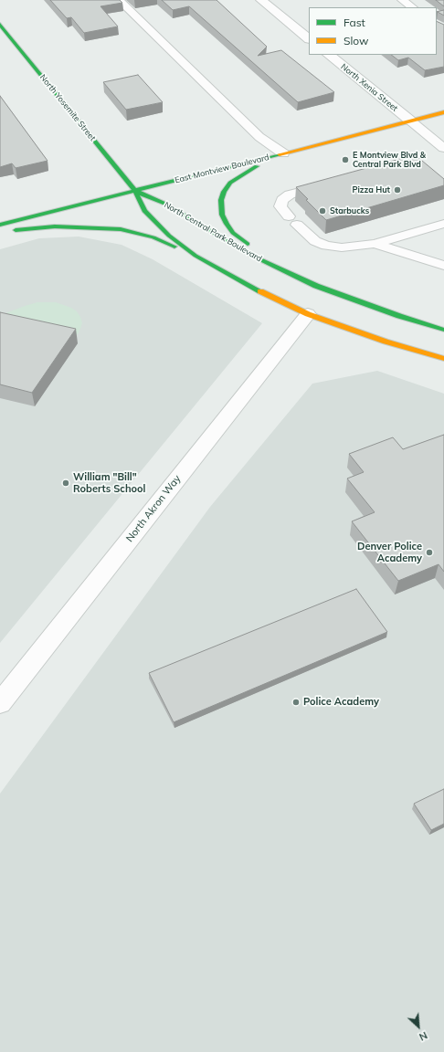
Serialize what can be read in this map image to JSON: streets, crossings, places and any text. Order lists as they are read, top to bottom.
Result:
{
  "streets": {
    "main road": ["North Yosemite Street", "East Montview Boulevard", "North Central Park Boulevard"],
    "street": ["North Xenia Street", "North Akron Way"]
  },
  "crossings": [
    ["North Xenia Street", "East Montview Boulevard"],
    ["North Yosemite Street", "East Montview Boulevard"],
    ["North Yosemite Street", "North Central Park Boulevard"],
    ["East Montview Boulevard", "North Central Park Boulevard"],
    ["North Central Park Boulevard", "North Akron Way"]
  ],
  "places": [
    "E Montview Blvd & Central Park Blvd",
    "Pizza Hut",
    "Starbucks",
    "William \"Bill\" Roberts School",
    "Denver Police Academy",
    "Police Academy"
  ],
  "legend": ["Fast", "Slow"],
  "north": "bottom right"
}
